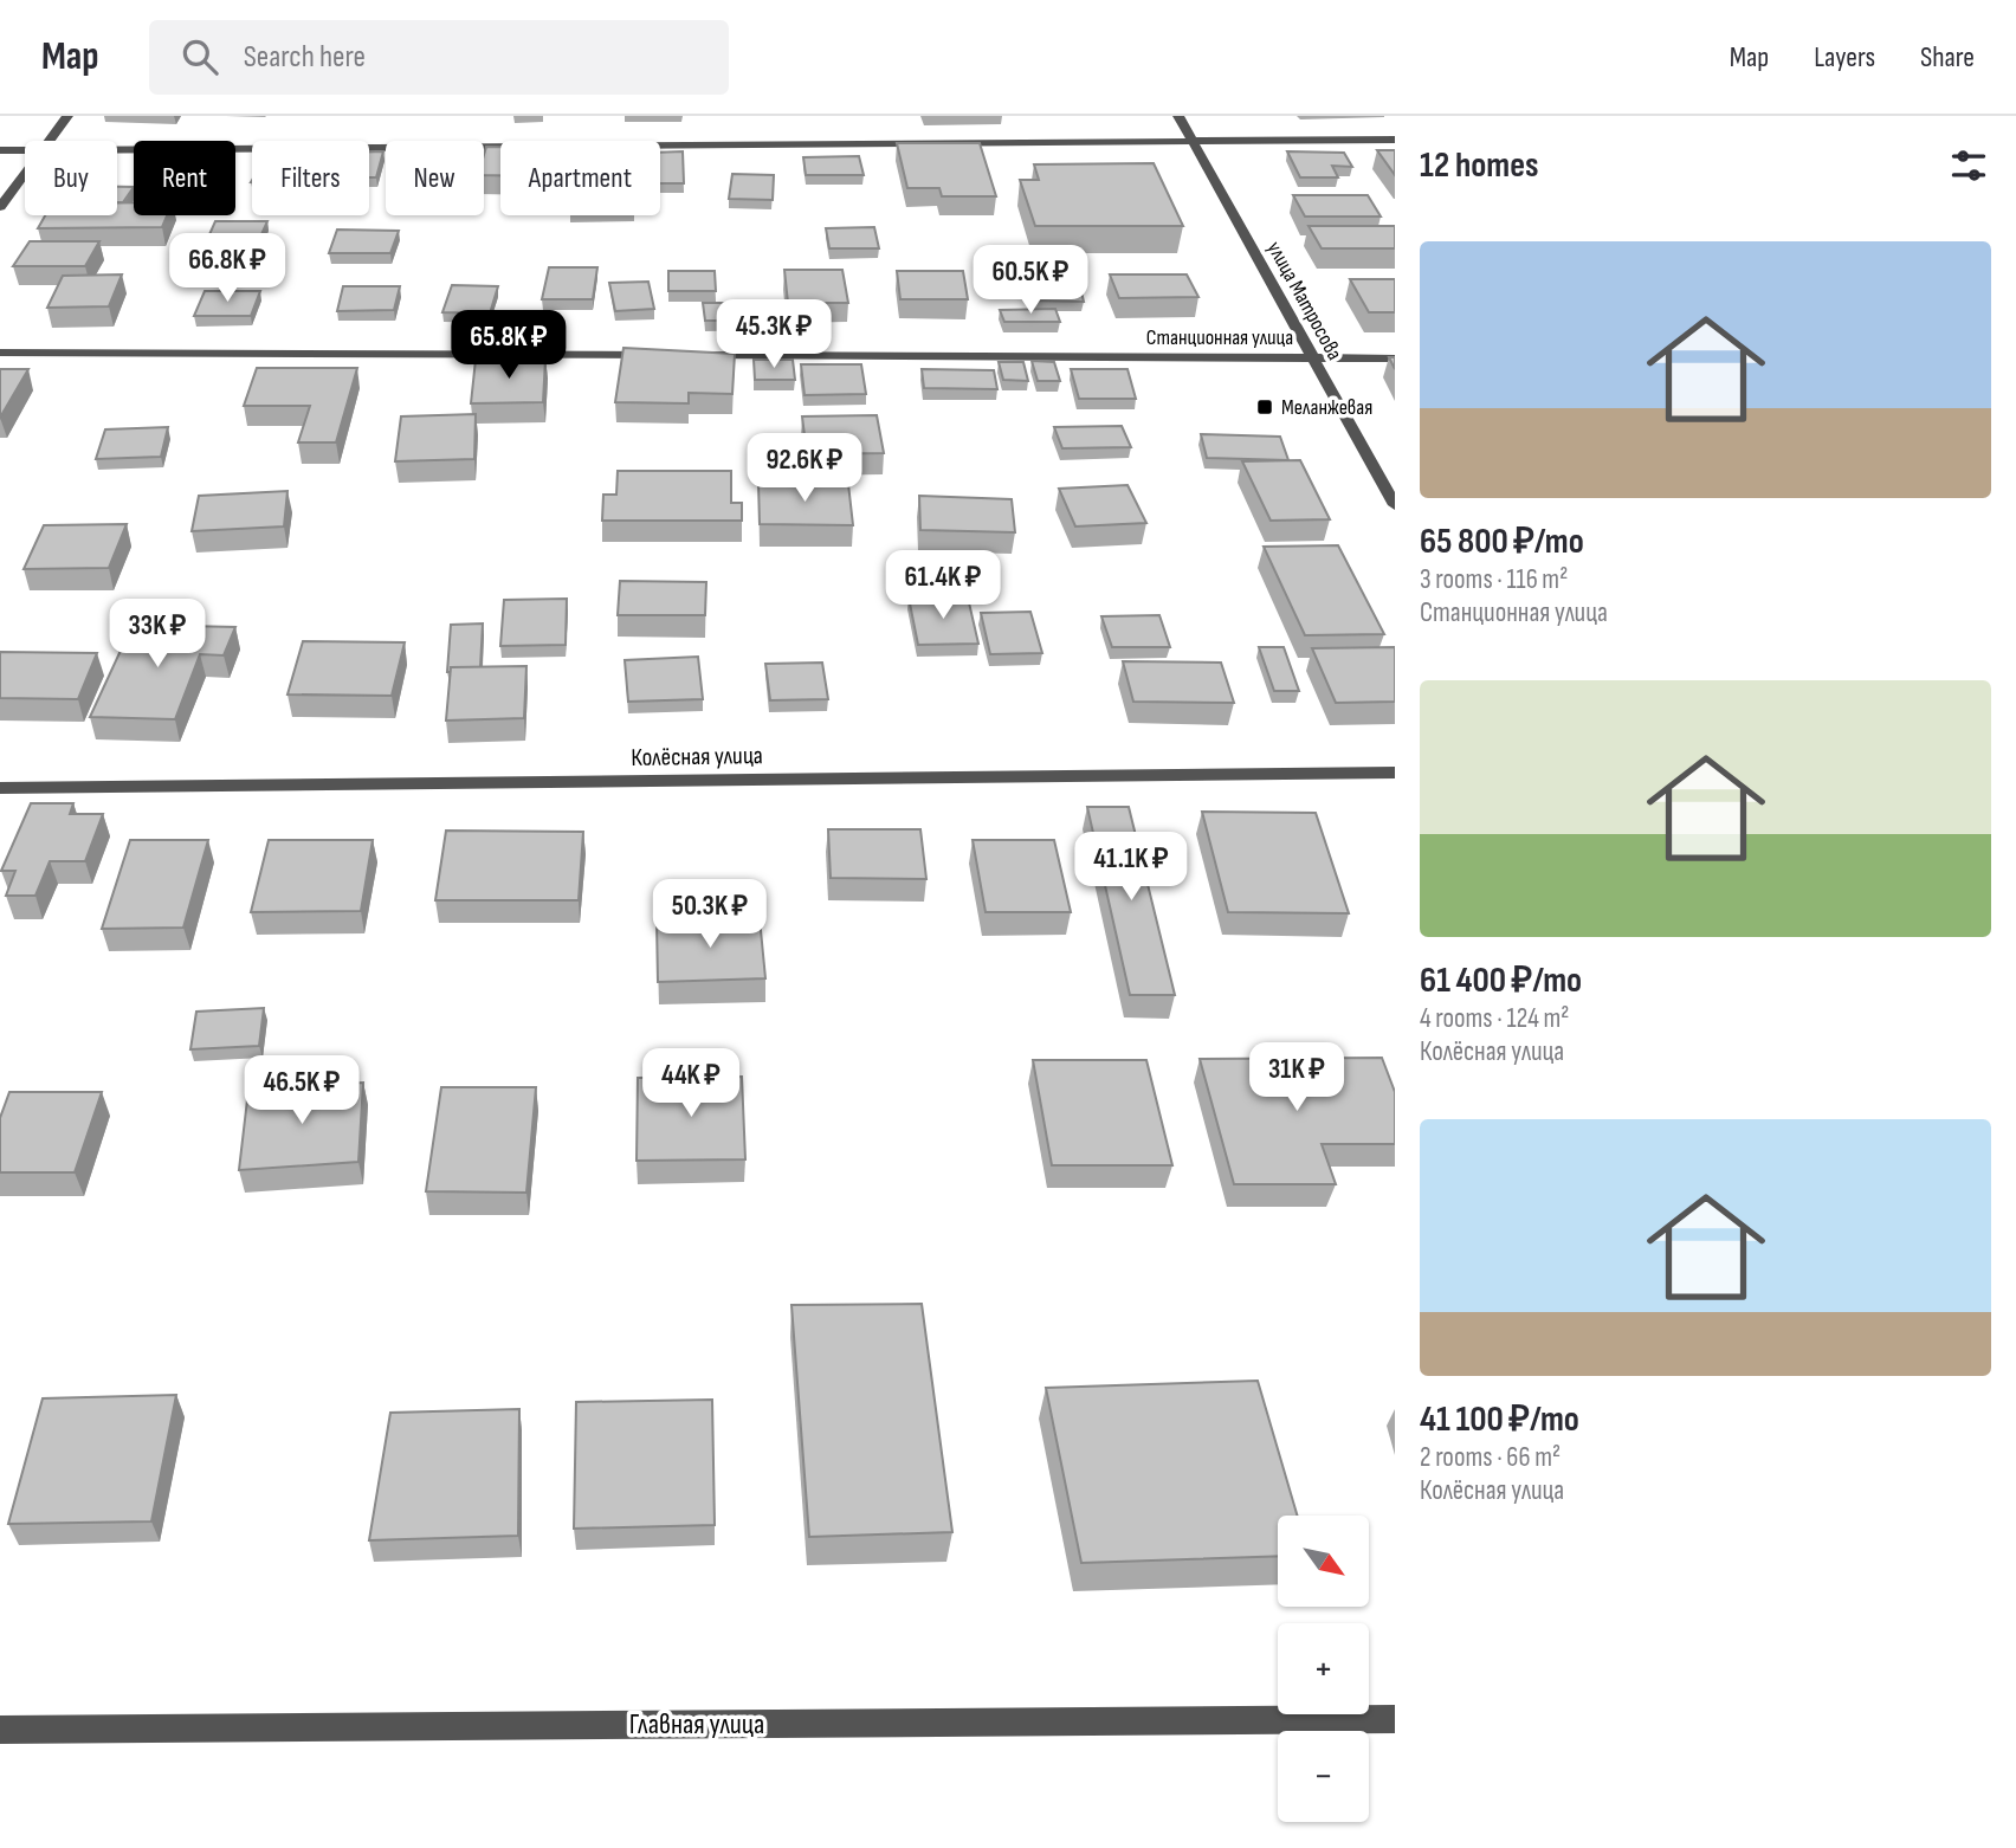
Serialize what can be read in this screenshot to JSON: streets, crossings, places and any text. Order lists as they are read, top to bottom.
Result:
{
  "streets": {
    "street": [
      "улица Матросова",
      "Станционная улица",
      "Колёсная улица",
      "Главная улица"
    ]
  },
  "crossings": [
    ["улица Матросова", "Станционная улица"]
  ],
  "places": {
    "transit": ["Меланжевая"]
  },
  "north": "bottom right",
  "page": {
    "header": "Map",
    "search": "Search here",
    "nav": ["Map", "Layers", "Share"],
    "heading": "12 homes",
    "chip": [
      "Buy",
      "Rent",
      "Filters",
      "New",
      "Apartment"
    ],
    "list": [
      {
        "name": "65 800 ₽/mo",
        "note": "3 rooms · 116 m² · Станционная улица"
      },
      {
        "name": "61 400 ₽/mo",
        "note": "4 rooms · 124 m² · Колёсная улица"
      },
      {
        "name": "41 100 ₽/mo",
        "note": "2 rooms · 66 m² · Колёсная улица"
      }
    ],
    "price": [
      "66.8K ₽",
      "60.5K ₽",
      "45.3K ₽",
      "65.8K ₽",
      "92.6K ₽",
      "61.4K ₽",
      "33K ₽",
      "41.1K ₽",
      "50.3K ₽",
      "31K ₽",
      "44K ₽",
      "46.5K ₽"
    ],
    "map_buttons": ["+", "−"]
  }
}
